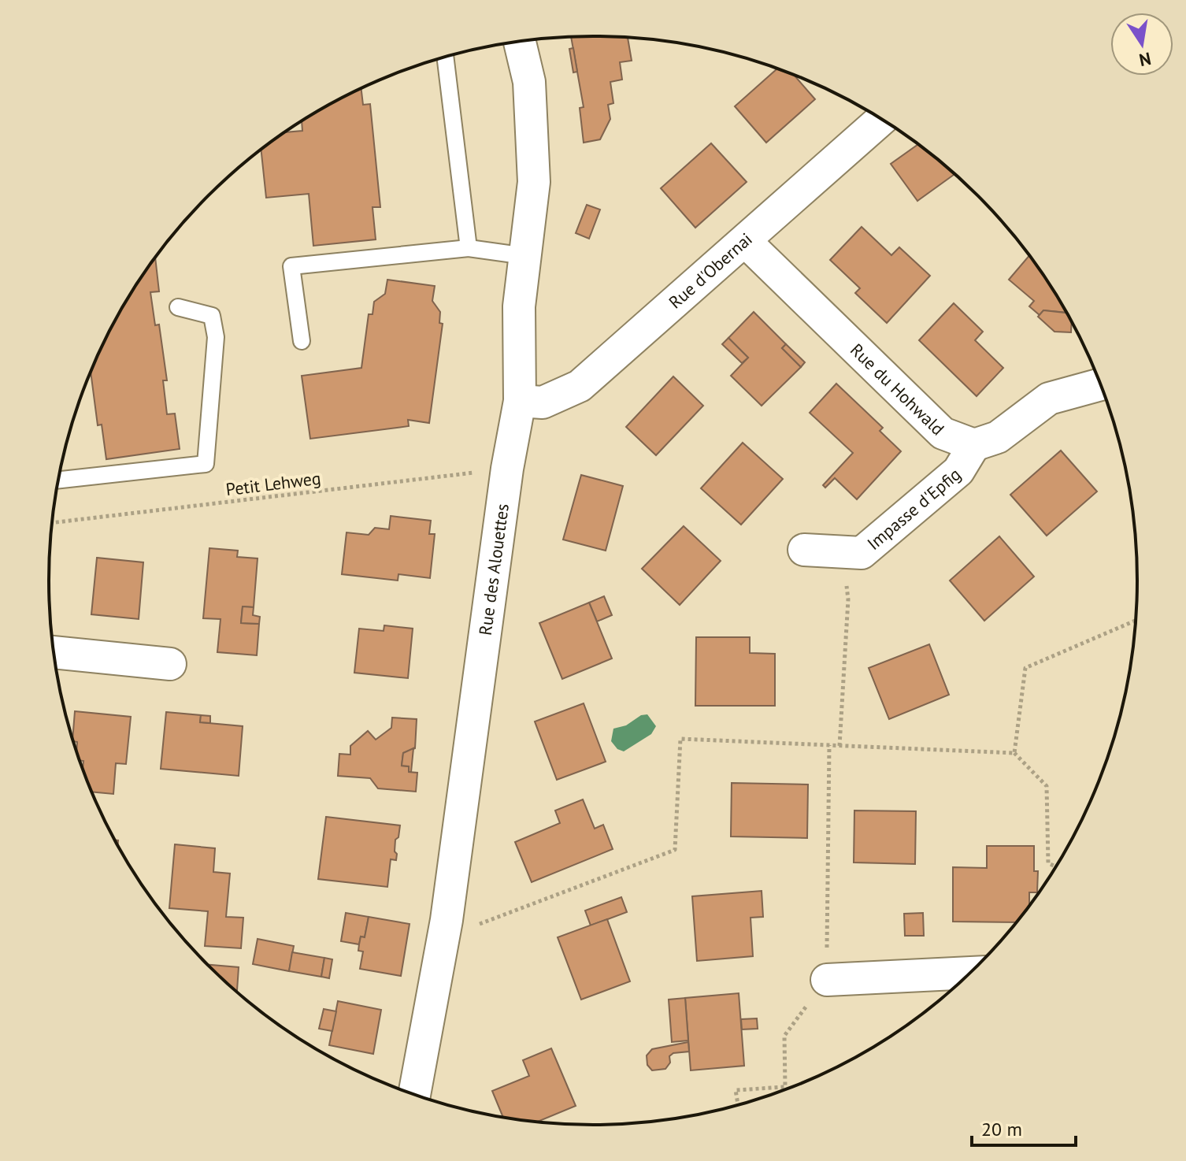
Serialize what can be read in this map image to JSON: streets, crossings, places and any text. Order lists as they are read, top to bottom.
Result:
{
  "streets": {
    "street": [
      "Rue d'Obernai",
      "Rue du Hohwald",
      "Impasse d'Epfig",
      "Rue des Alouettes"
    ],
    "path": ["Petit Lehweg"]
  },
  "crossings": [
    ["Rue d'Obernai", "Rue du Hohwald"],
    ["Rue d'Obernai", "Rue des Alouettes"],
    ["Rue du Hohwald", "Impasse d'Epfig"],
    ["Petit Lehweg", "Rue des Alouettes"]
  ],
  "scale_bar": "20 m",
  "north": "bottom"
}
